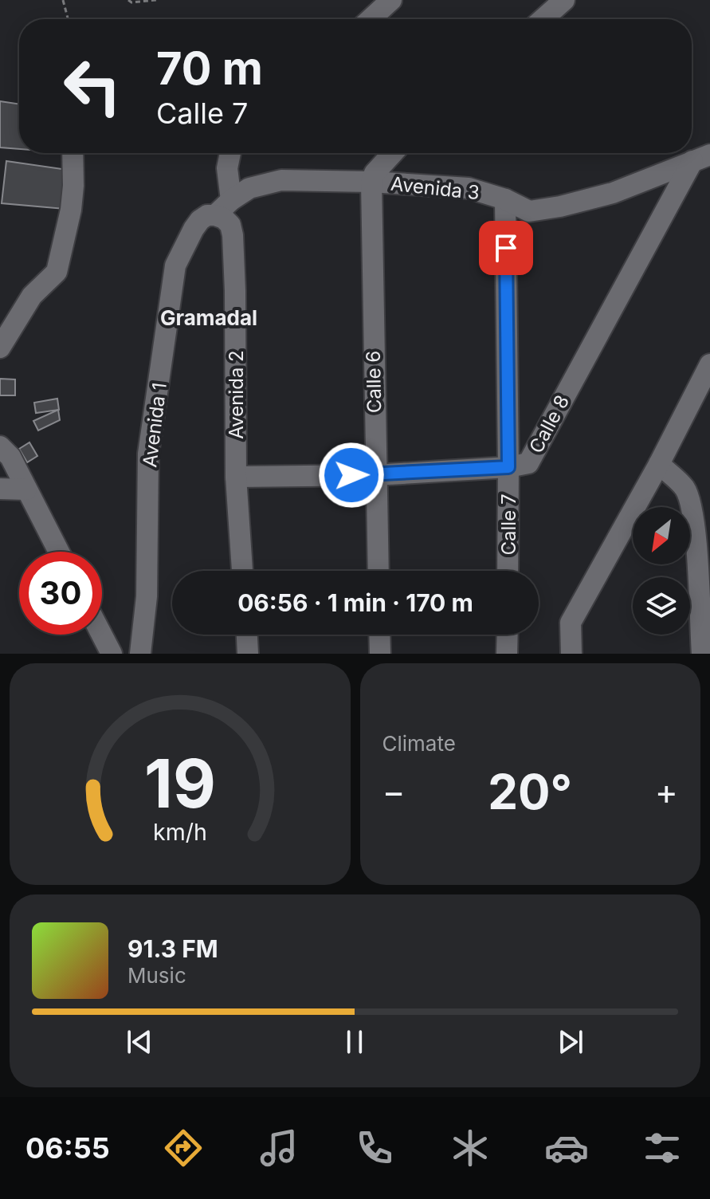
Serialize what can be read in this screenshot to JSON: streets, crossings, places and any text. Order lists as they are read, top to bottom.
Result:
{
  "streets": {
    "street": [
      "Avenida 3",
      "Calle 6",
      "Avenida 2",
      "Calle 8",
      "Avenida 1",
      "Calle 7"
    ]
  },
  "crossings": [
    ["Avenida 3", "Calle 6"],
    ["Avenida 3", "Avenida 2"],
    ["Avenida 3", "Calle 8"],
    ["Avenida 3", "Avenida 1"],
    ["Avenida 3", "Calle 7"],
    ["Calle 6", "Calle 8"],
    ["Avenida 2", "Calle 8"],
    ["Avenida 2", "Avenida 1"],
    ["Calle 8", "Calle 7"]
  ],
  "districts": ["Gramadal"],
  "north": "bottom left",
  "page": {
    "turn": ["70 m", "Calle 7"],
    "limit": "30",
    "trip": "06:56 · 1 min · 170 m",
    "tile": "Climate",
    "heat": ["−", "20°", "+"],
    "song": ["91.3 FM", "Music"],
    "tabs": "06:55",
    "gauge": ["19", "km/h"]
  }
}
